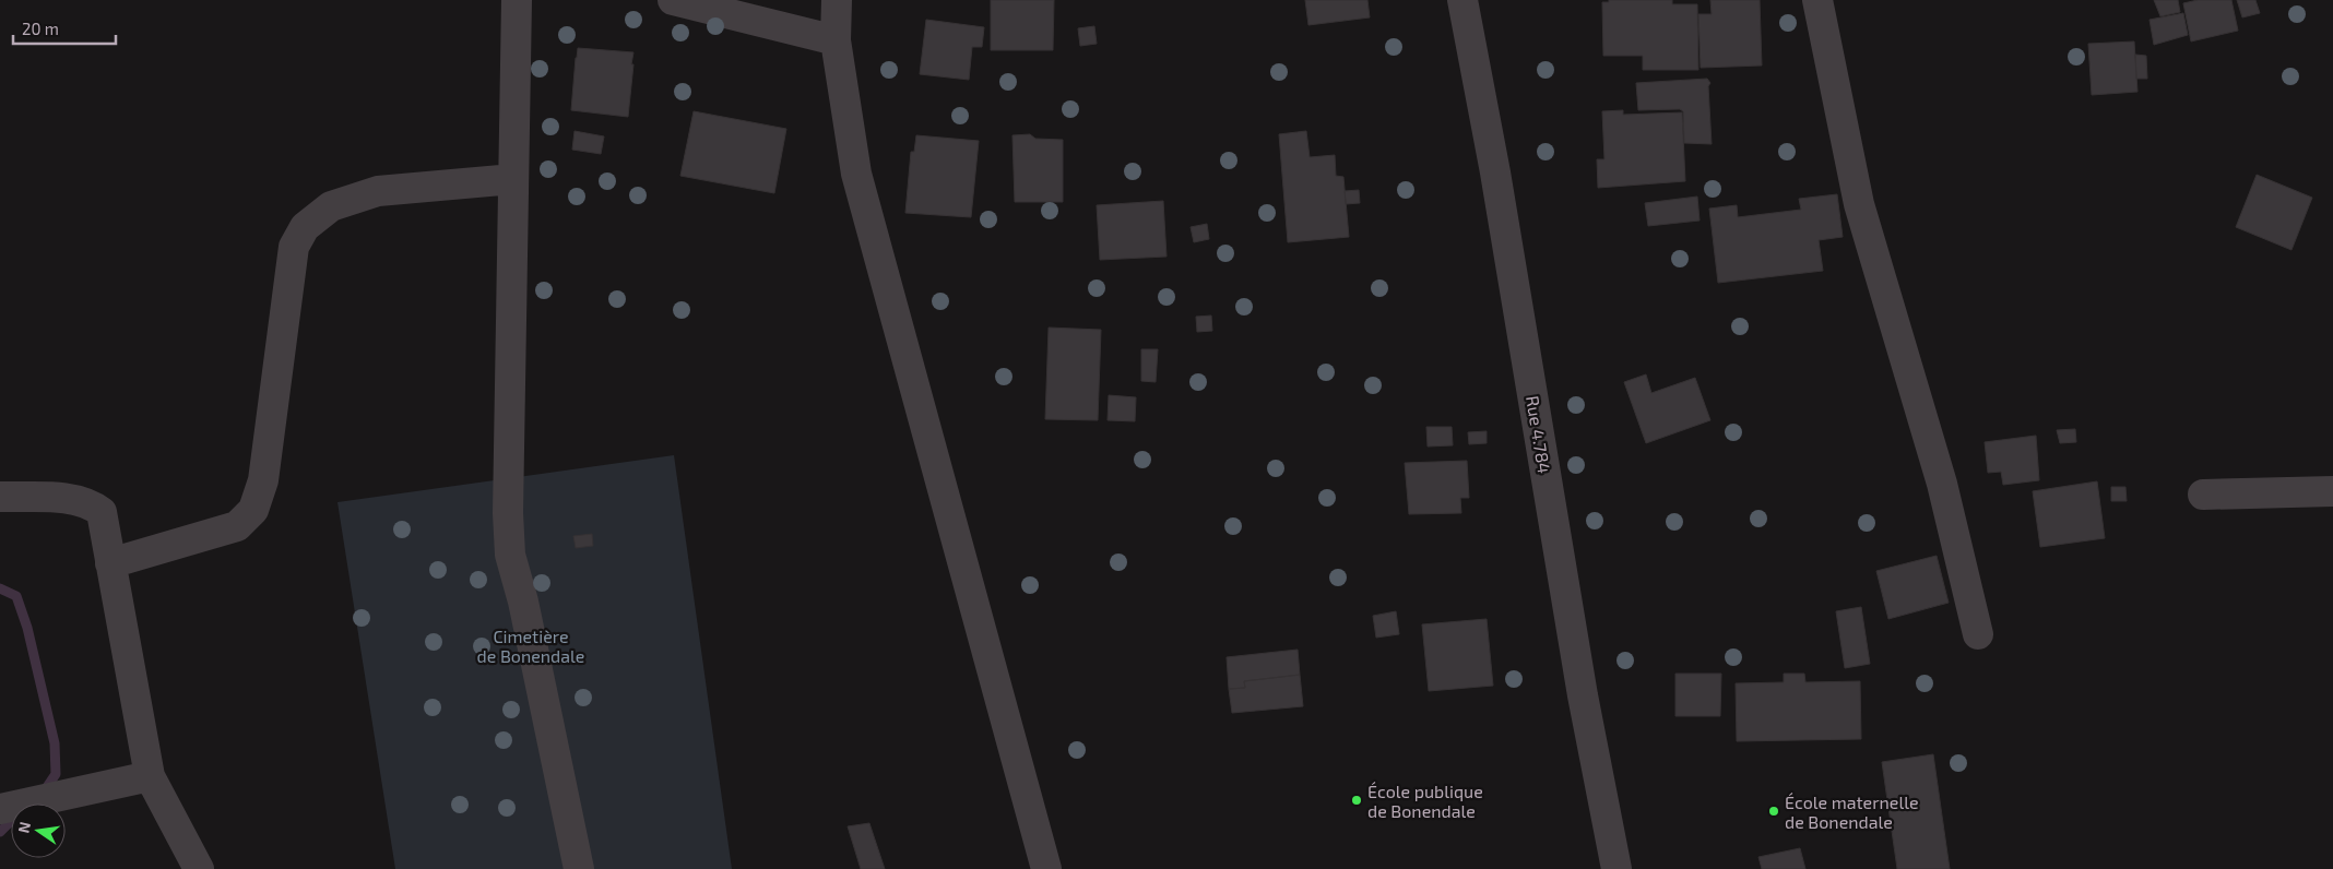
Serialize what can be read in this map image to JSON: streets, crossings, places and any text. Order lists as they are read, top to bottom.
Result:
{
  "streets": {
    "street": ["Rue 4.784"]
  },
  "parks": ["Cimetière de Bonendale"],
  "places": ["École publique de Bonendale", "École maternelle de Bonendale"],
  "scale_bar": "20 m",
  "north": "left"
}
